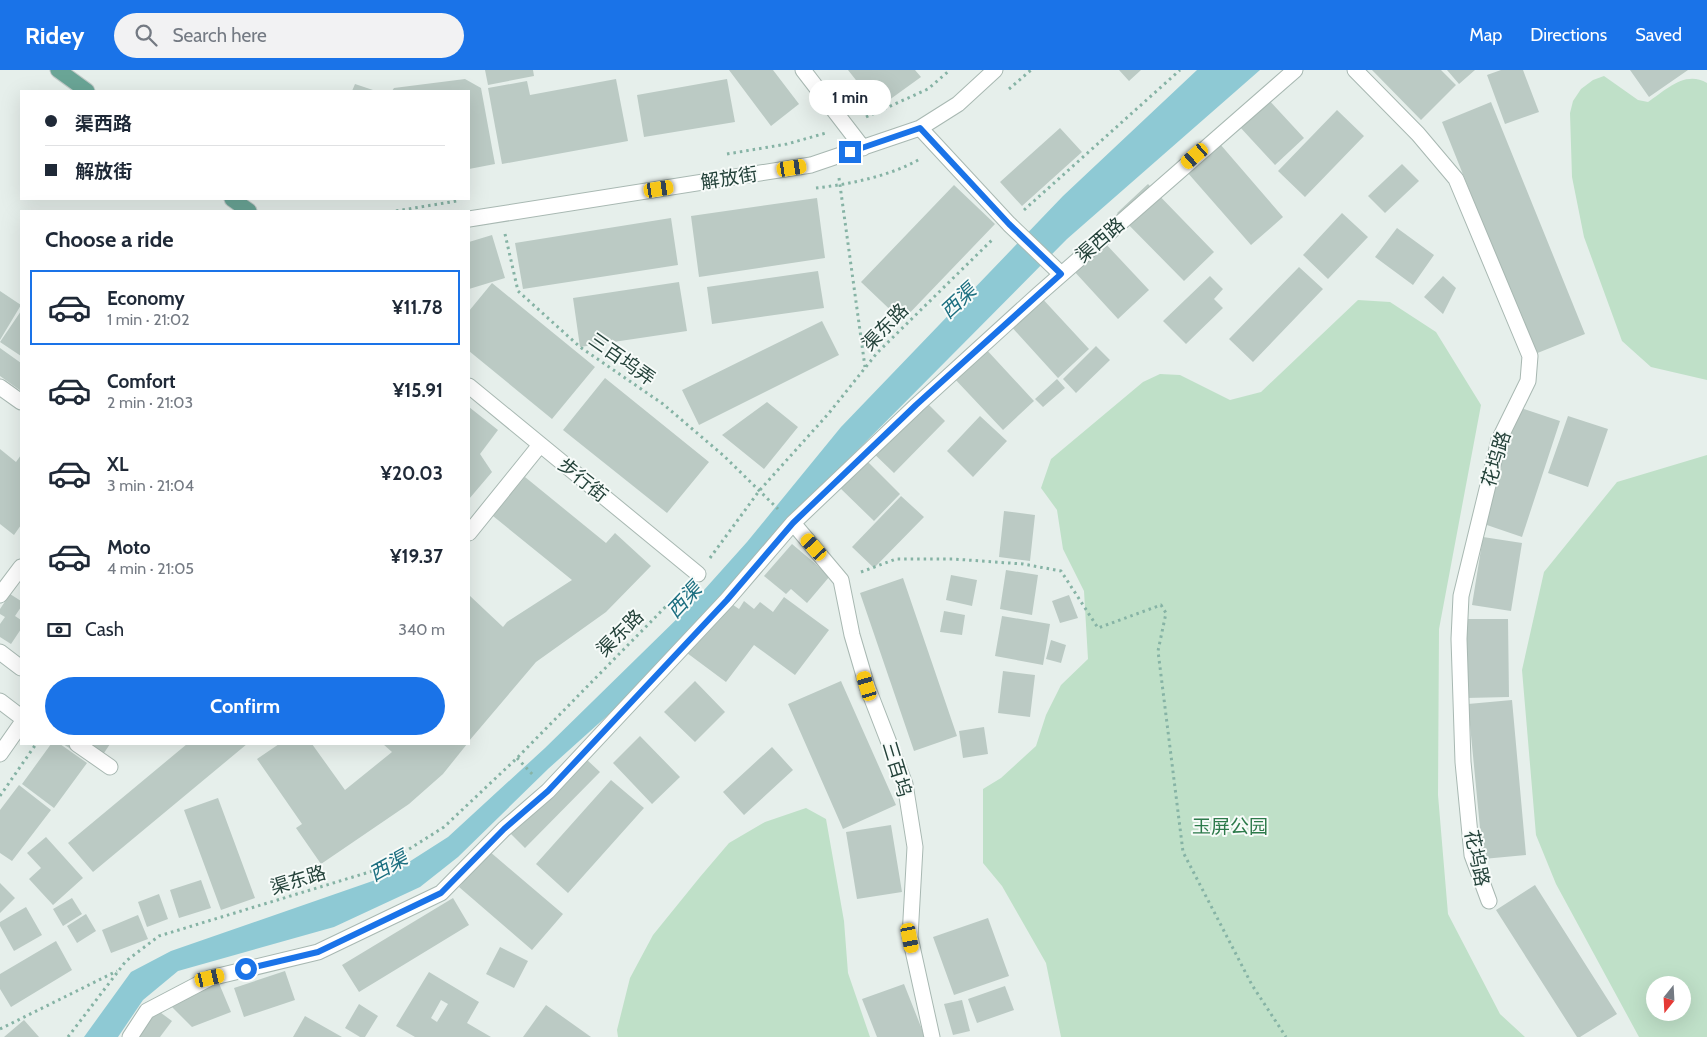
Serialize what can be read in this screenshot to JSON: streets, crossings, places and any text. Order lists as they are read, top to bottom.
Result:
{
  "streets": {
    "street": [
      "解放街",
      "渠西路",
      "花坞路",
      "步行街",
      "三百坞"
    ],
    "path": ["渠东路", "三百坞弄"]
  },
  "crossings": [
    ["渠西路", "三百坞"],
    ["渠东路", "三百坞弄"],
    ["渠东路", "步行街"]
  ],
  "water": ["西渠"],
  "parks": ["玉屏公园"],
  "north": "bottom",
  "page": {
    "header": "Ridey",
    "search": "Search here",
    "nav": ["Map", "Directions", "Saved"],
    "bubble": "1 min",
    "banner": ["渠西路", "解放街"],
    "heading": "Choose a ride",
    "list": [
      {
        "name": "Economy",
        "note": "1 min · 21:02",
        "value": "¥11.78"
      },
      {
        "name": "Comfort",
        "note": "2 min · 21:03",
        "value": "¥15.91"
      },
      {
        "name": "XL",
        "note": "3 min · 21:04",
        "value": "¥20.03"
      },
      {
        "name": "Moto",
        "note": "4 min · 21:05",
        "value": "¥19.37"
      }
    ],
    "pay": ["Cash", "340 m"],
    "buttons": "Confirm"
  }
}
